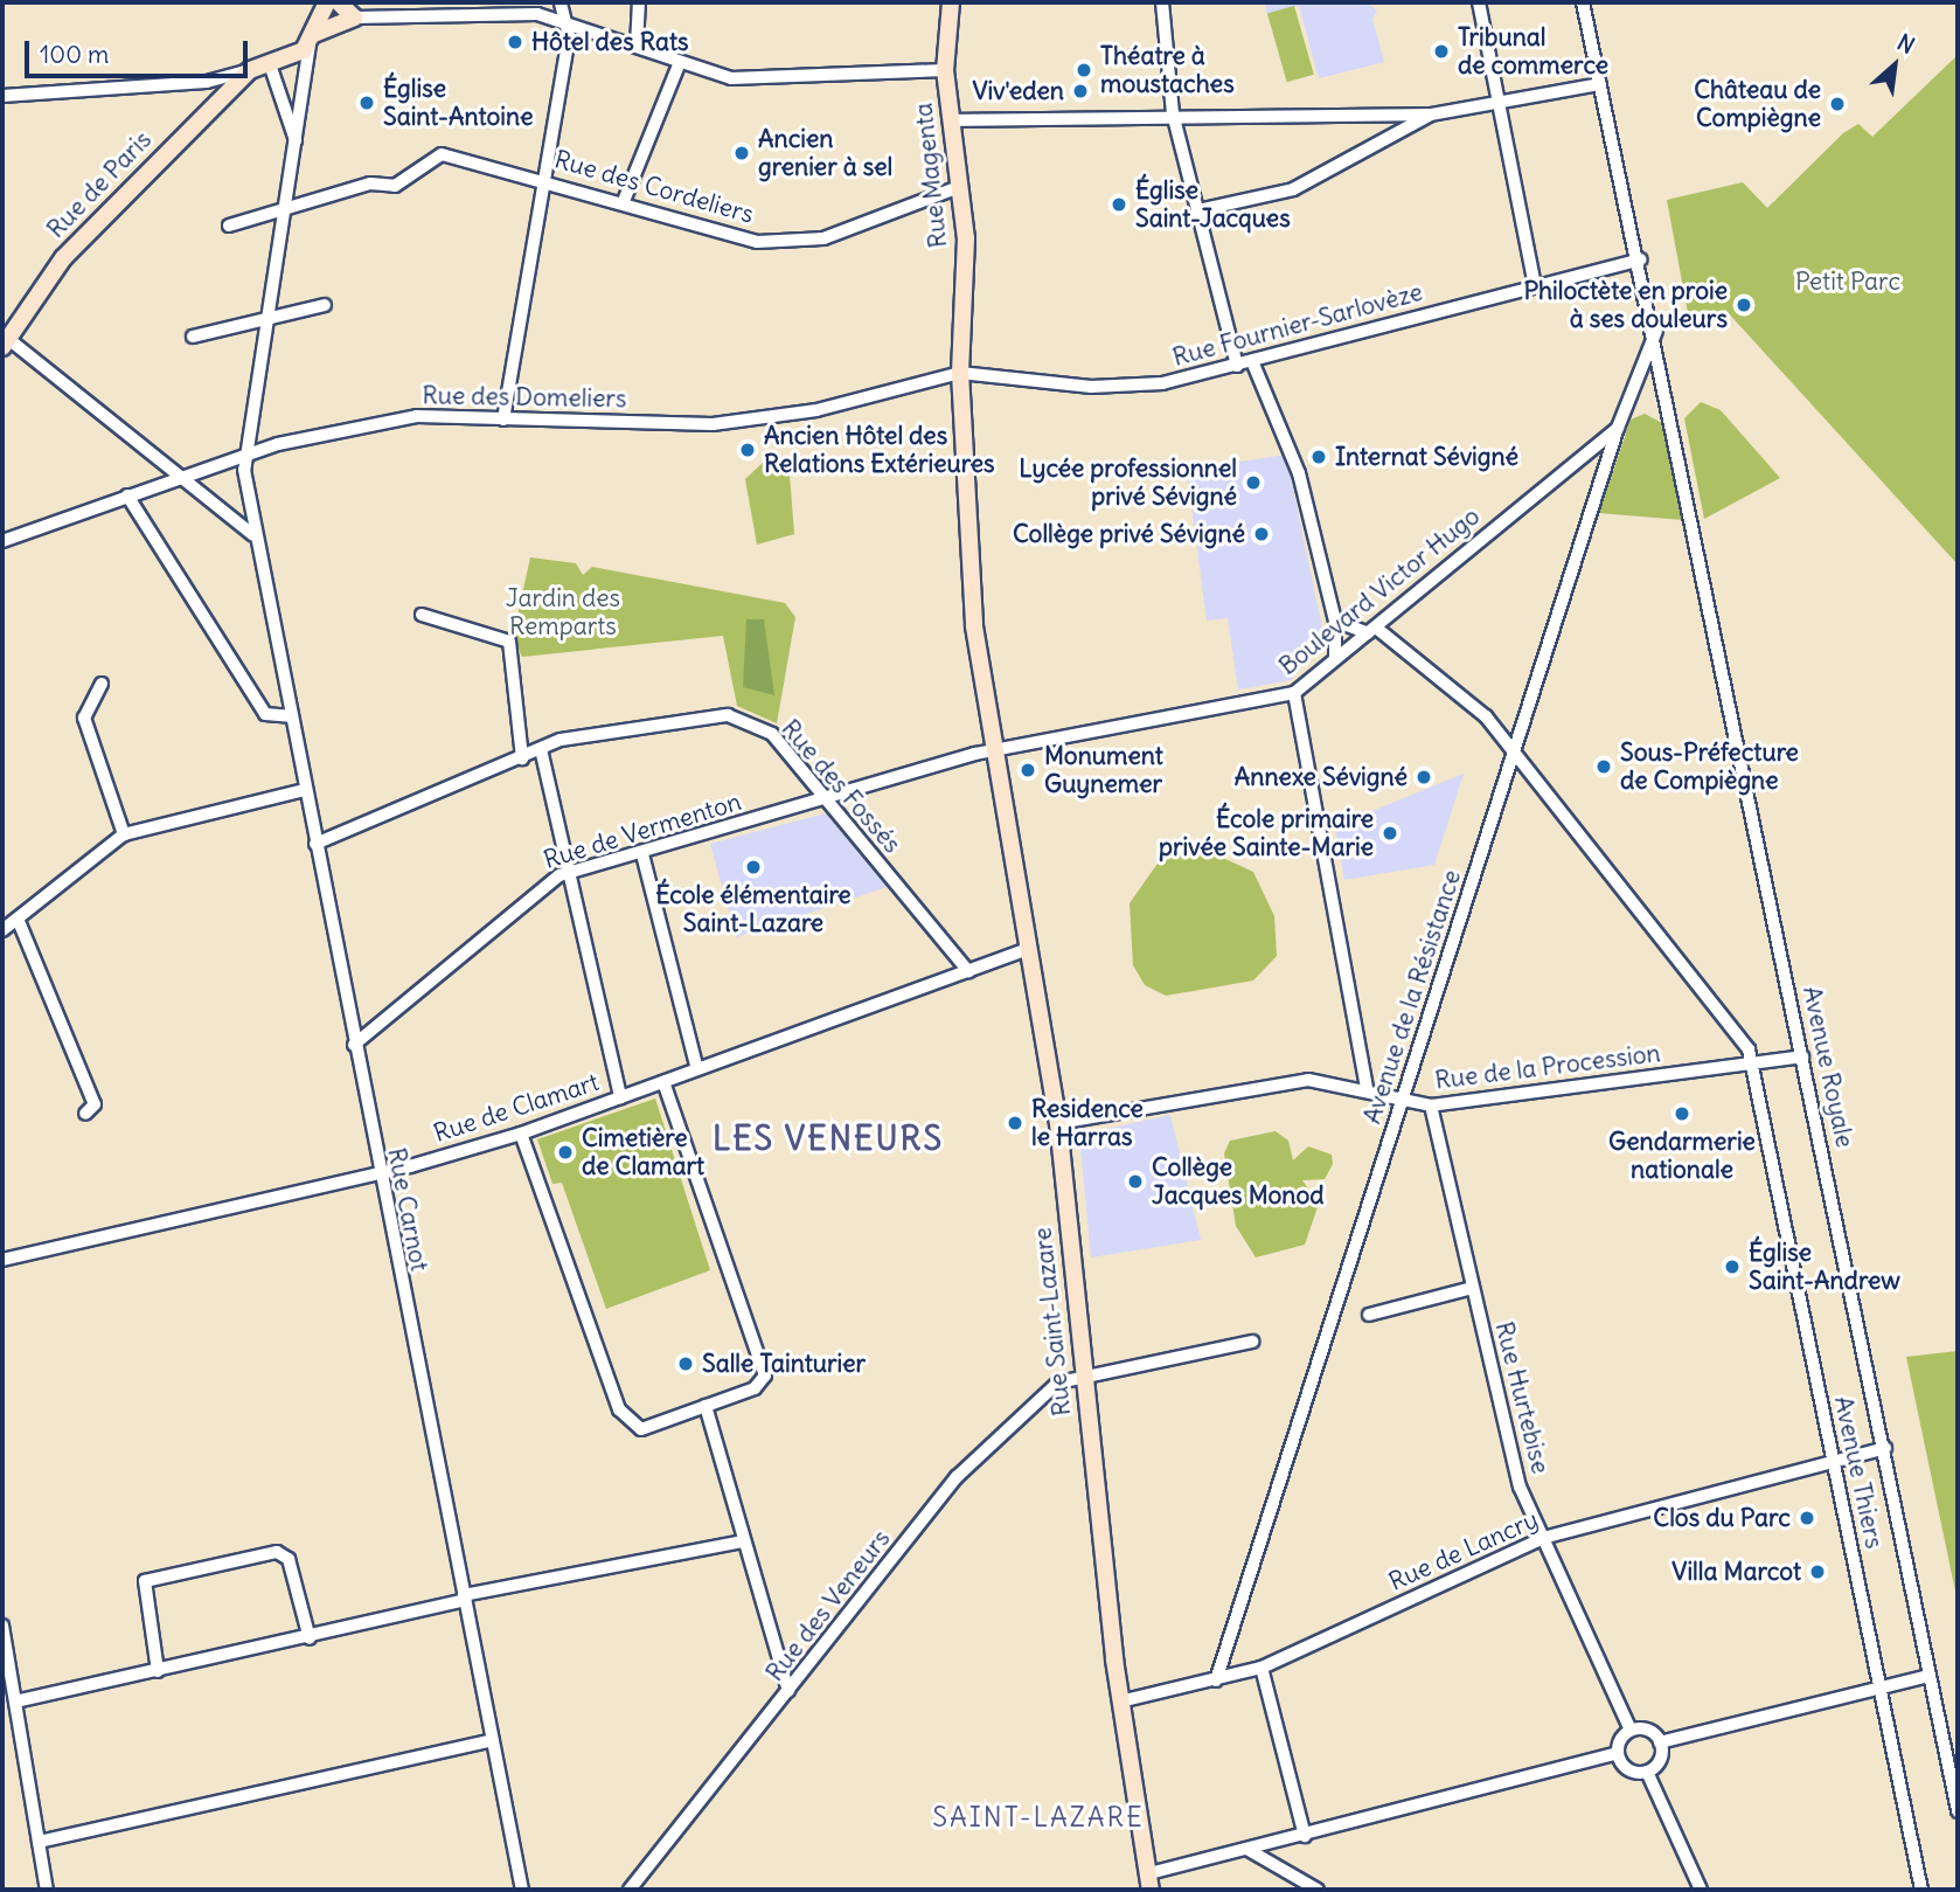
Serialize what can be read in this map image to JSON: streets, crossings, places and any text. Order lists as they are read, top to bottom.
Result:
{
  "streets": {
    "main road": ["Rue Magenta", "Rue de Paris", "Rue Saint-Lazare"],
    "street": [
      "Rue des Cordeliers",
      "Rue Fournier-Sarlovèze",
      "Rue des Domeliers",
      "Boulevard Victor Hugo",
      "Rue des Fossés",
      "Rue de Vermenton",
      "Avenue de la Résistance",
      "Rue de la Procession",
      "Avenue Royale",
      "Rue de Clamart",
      "Rue Carnot",
      "Rue Hurtebise",
      "Avenue Thiers",
      "Rue de Lancry",
      "Rue des Veneurs"
    ]
  },
  "crossings": [
    ["Rue Magenta", "Rue des Cordeliers"],
    ["Rue Magenta", "Rue Fournier-Sarlovèze"],
    ["Rue Magenta", "Rue des Domeliers"],
    ["Rue Magenta", "Boulevard Victor Hugo"],
    ["Rue Magenta", "Rue de Vermenton"],
    ["Rue Magenta", "Rue Saint-Lazare"],
    ["Rue des Cordeliers", "Rue Carnot"],
    ["Rue Fournier-Sarlovèze", "Rue des Domeliers"],
    ["Rue Fournier-Sarlovèze", "Avenue Royale"],
    ["Rue des Domeliers", "Rue Carnot"],
    ["Boulevard Victor Hugo", "Rue de Vermenton"],
    ["Boulevard Victor Hugo", "Avenue de la Résistance"],
    ["Boulevard Victor Hugo", "Rue Saint-Lazare"],
    ["Boulevard Victor Hugo", "Avenue Thiers"],
    ["Rue des Fossés", "Rue de Vermenton"],
    ["Rue des Fossés", "Rue de Clamart"],
    ["Rue des Fossés", "Rue Carnot"],
    ["Rue de Vermenton", "Rue Carnot"],
    ["Rue de Vermenton", "Rue Saint-Lazare"],
    ["Avenue de la Résistance", "Rue de la Procession"],
    ["Avenue de la Résistance", "Avenue Royale"],
    ["Avenue de la Résistance", "Avenue Thiers"],
    ["Avenue de la Résistance", "Rue de Lancry"],
    ["Rue de la Procession", "Avenue Royale"],
    ["Rue de la Procession", "Rue Saint-Lazare"],
    ["Rue de la Procession", "Rue Hurtebise"],
    ["Rue de la Procession", "Avenue Thiers"],
    ["Avenue Royale", "Rue de Lancry"],
    ["Rue de Clamart", "Rue Carnot"],
    ["Rue de Clamart", "Rue Saint-Lazare"],
    ["Rue Saint-Lazare", "Rue de Lancry"],
    ["Rue Saint-Lazare", "Rue des Veneurs"],
    ["Rue Hurtebise", "Rue de Lancry"],
    ["Avenue Thiers", "Rue de Lancry"]
  ],
  "districts": ["LES VENEURS", "SAINT-LAZARE"],
  "parks": ["Petit Parc", "Jardin des Remparts"],
  "places": [
    "Hôtel des Rats",
    "Tribunal de commerce",
    "Théatre à moustaches",
    "Viv'eden",
    "Église Saint-Antoine",
    "Château de Compiègne",
    "Ancien grenier à sel",
    "Église Saint-Jacques",
    "Philoctète en proie à ses douleurs",
    "Ancien Hôtel des Relations Extérieures",
    "Internat Sévigné",
    "Lycée professionnel privé Sévigné",
    "Collège privé Sévigné",
    "Sous-Préfecture de Compiègne",
    "Monument Guynemer",
    "Annexe Sévigné",
    "École primaire privée Sainte-Marie",
    "École élémentaire Saint-Lazare",
    "Gendarmerie nationale",
    "Residence le Harras",
    "Cimetière de Clamart",
    "Collège Jacques Monod",
    "Église Saint-Andrew",
    "Salle Tainturier",
    "Clos du Parc",
    "Villa Marcot"
  ],
  "scale_bar": "100 m",
  "north": "top right"
}
